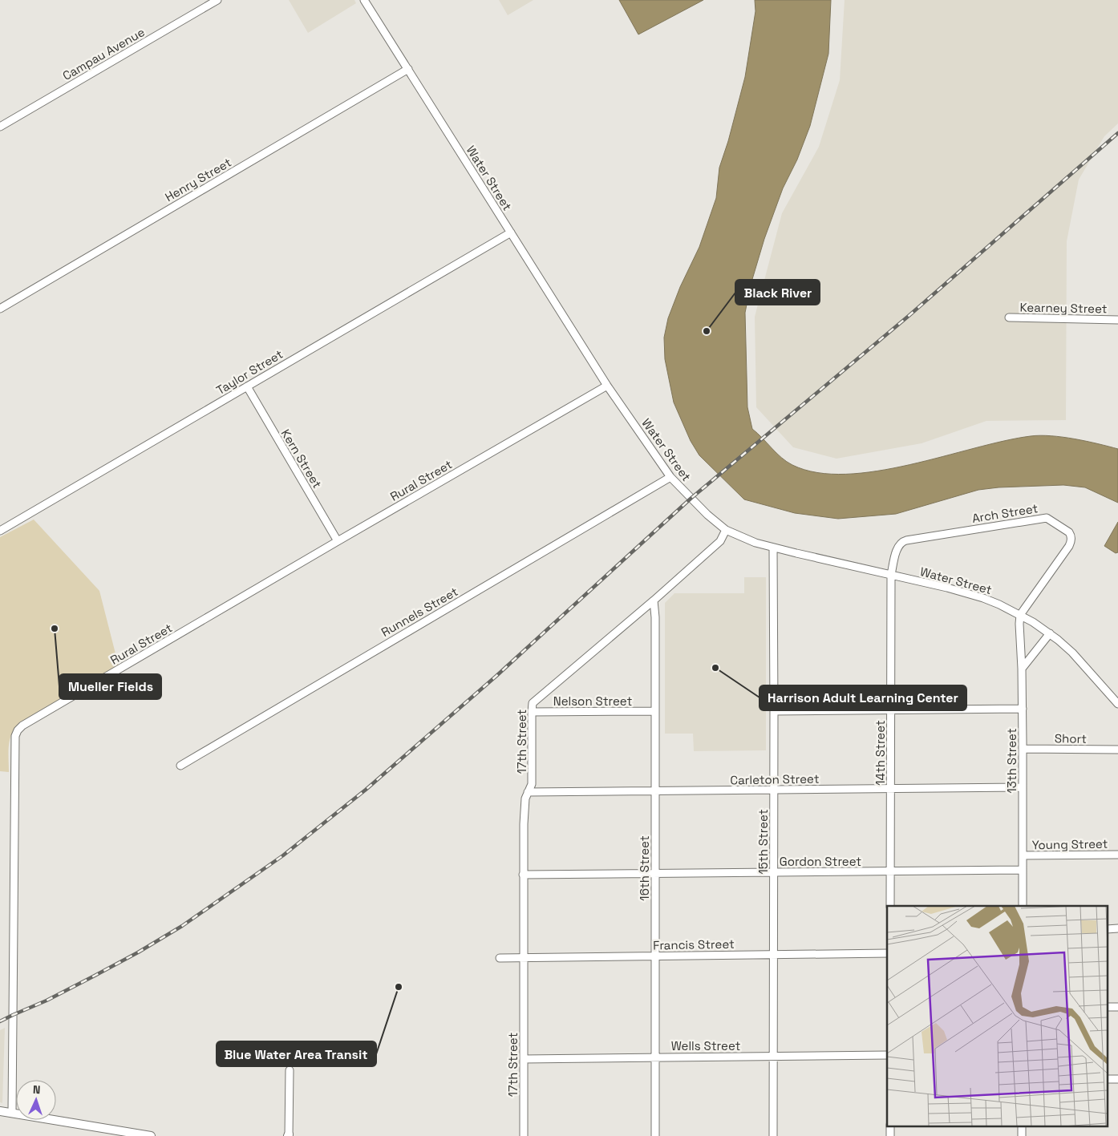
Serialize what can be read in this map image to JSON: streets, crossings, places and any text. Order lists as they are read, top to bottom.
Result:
{
  "streets": {
    "street": [
      "Campau Avenue",
      "Water Street",
      "Henry Street",
      "Kearney Street",
      "Taylor Street",
      "Kern Street",
      "Rural Street",
      "Arch Street",
      "Runnels Street",
      "Nelson Street",
      "Short",
      "17th Street",
      "14th Street",
      "13th Street",
      "Carleton Street",
      "15th Street",
      "Young Street",
      "Gordon Street",
      "16th Street",
      "Francis Street",
      "Wells Street"
    ]
  },
  "crossings": [
    ["Water Street", "Henry Street"],
    ["Water Street", "Taylor Street"],
    ["Water Street", "Rural Street"],
    ["Water Street", "Arch Street"],
    ["Water Street", "Runnels Street"],
    ["Water Street", "17th Street"],
    ["Water Street", "14th Street"],
    ["Water Street", "13th Street"],
    ["Water Street", "15th Street"],
    ["Taylor Street", "Kern Street"],
    ["Kern Street", "Rural Street"],
    ["Arch Street", "14th Street"],
    ["Arch Street", "13th Street"],
    ["Nelson Street", "17th Street"],
    ["Nelson Street", "16th Street"],
    ["Short", "13th Street"],
    ["17th Street", "Carleton Street"],
    ["17th Street", "Gordon Street"],
    ["17th Street", "16th Street"],
    ["17th Street", "Francis Street"],
    ["17th Street", "Wells Street"],
    ["14th Street", "Carleton Street"],
    ["14th Street", "Gordon Street"],
    ["13th Street", "Carleton Street"],
    ["13th Street", "Young Street"],
    ["13th Street", "Gordon Street"],
    ["Carleton Street", "15th Street"],
    ["Carleton Street", "16th Street"],
    ["15th Street", "Gordon Street"],
    ["15th Street", "Francis Street"],
    ["15th Street", "Wells Street"],
    ["Gordon Street", "16th Street"],
    ["16th Street", "Francis Street"],
    ["16th Street", "Wells Street"]
  ],
  "places": [
    "Black River",
    "Mueller Fields",
    "Harrison Adult Learning Center",
    "Blue Water Area Transit"
  ],
  "north": "top"
}
